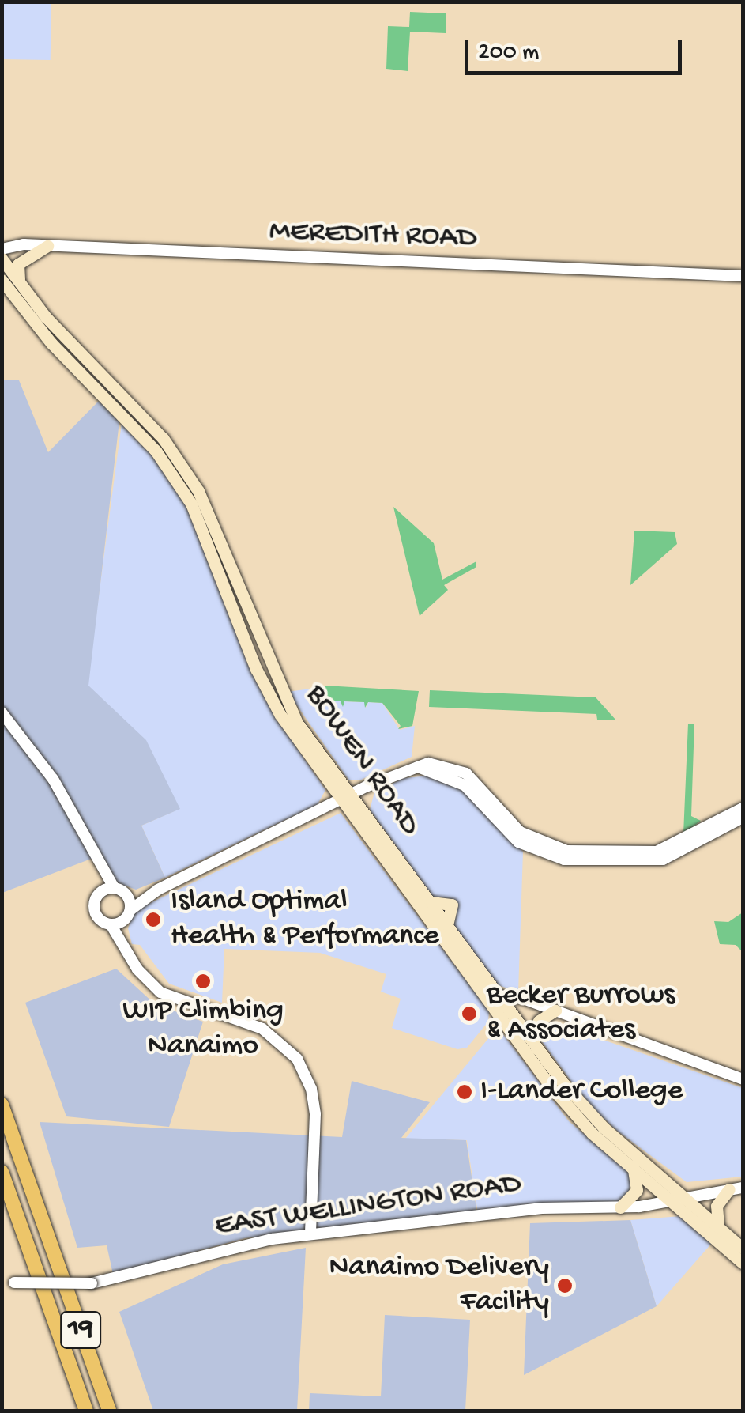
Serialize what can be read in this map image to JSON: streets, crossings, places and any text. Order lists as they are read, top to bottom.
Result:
{
  "streets": {
    "highway": ["19"],
    "main road": ["BOWEN ROAD"],
    "street": ["MEREDITH ROAD", "EAST WELLINGTON ROAD"]
  },
  "crossings": [
    ["BOWEN ROAD", "EAST WELLINGTON ROAD"]
  ],
  "places": [
    "Island Optimal Health & Performance",
    "WIP Climbing Nanaimo",
    "Becker Burrows & Associates",
    "I-Lander College",
    "Nanaimo Delivery Facility"
  ],
  "scale_bar": "200 m"
}
